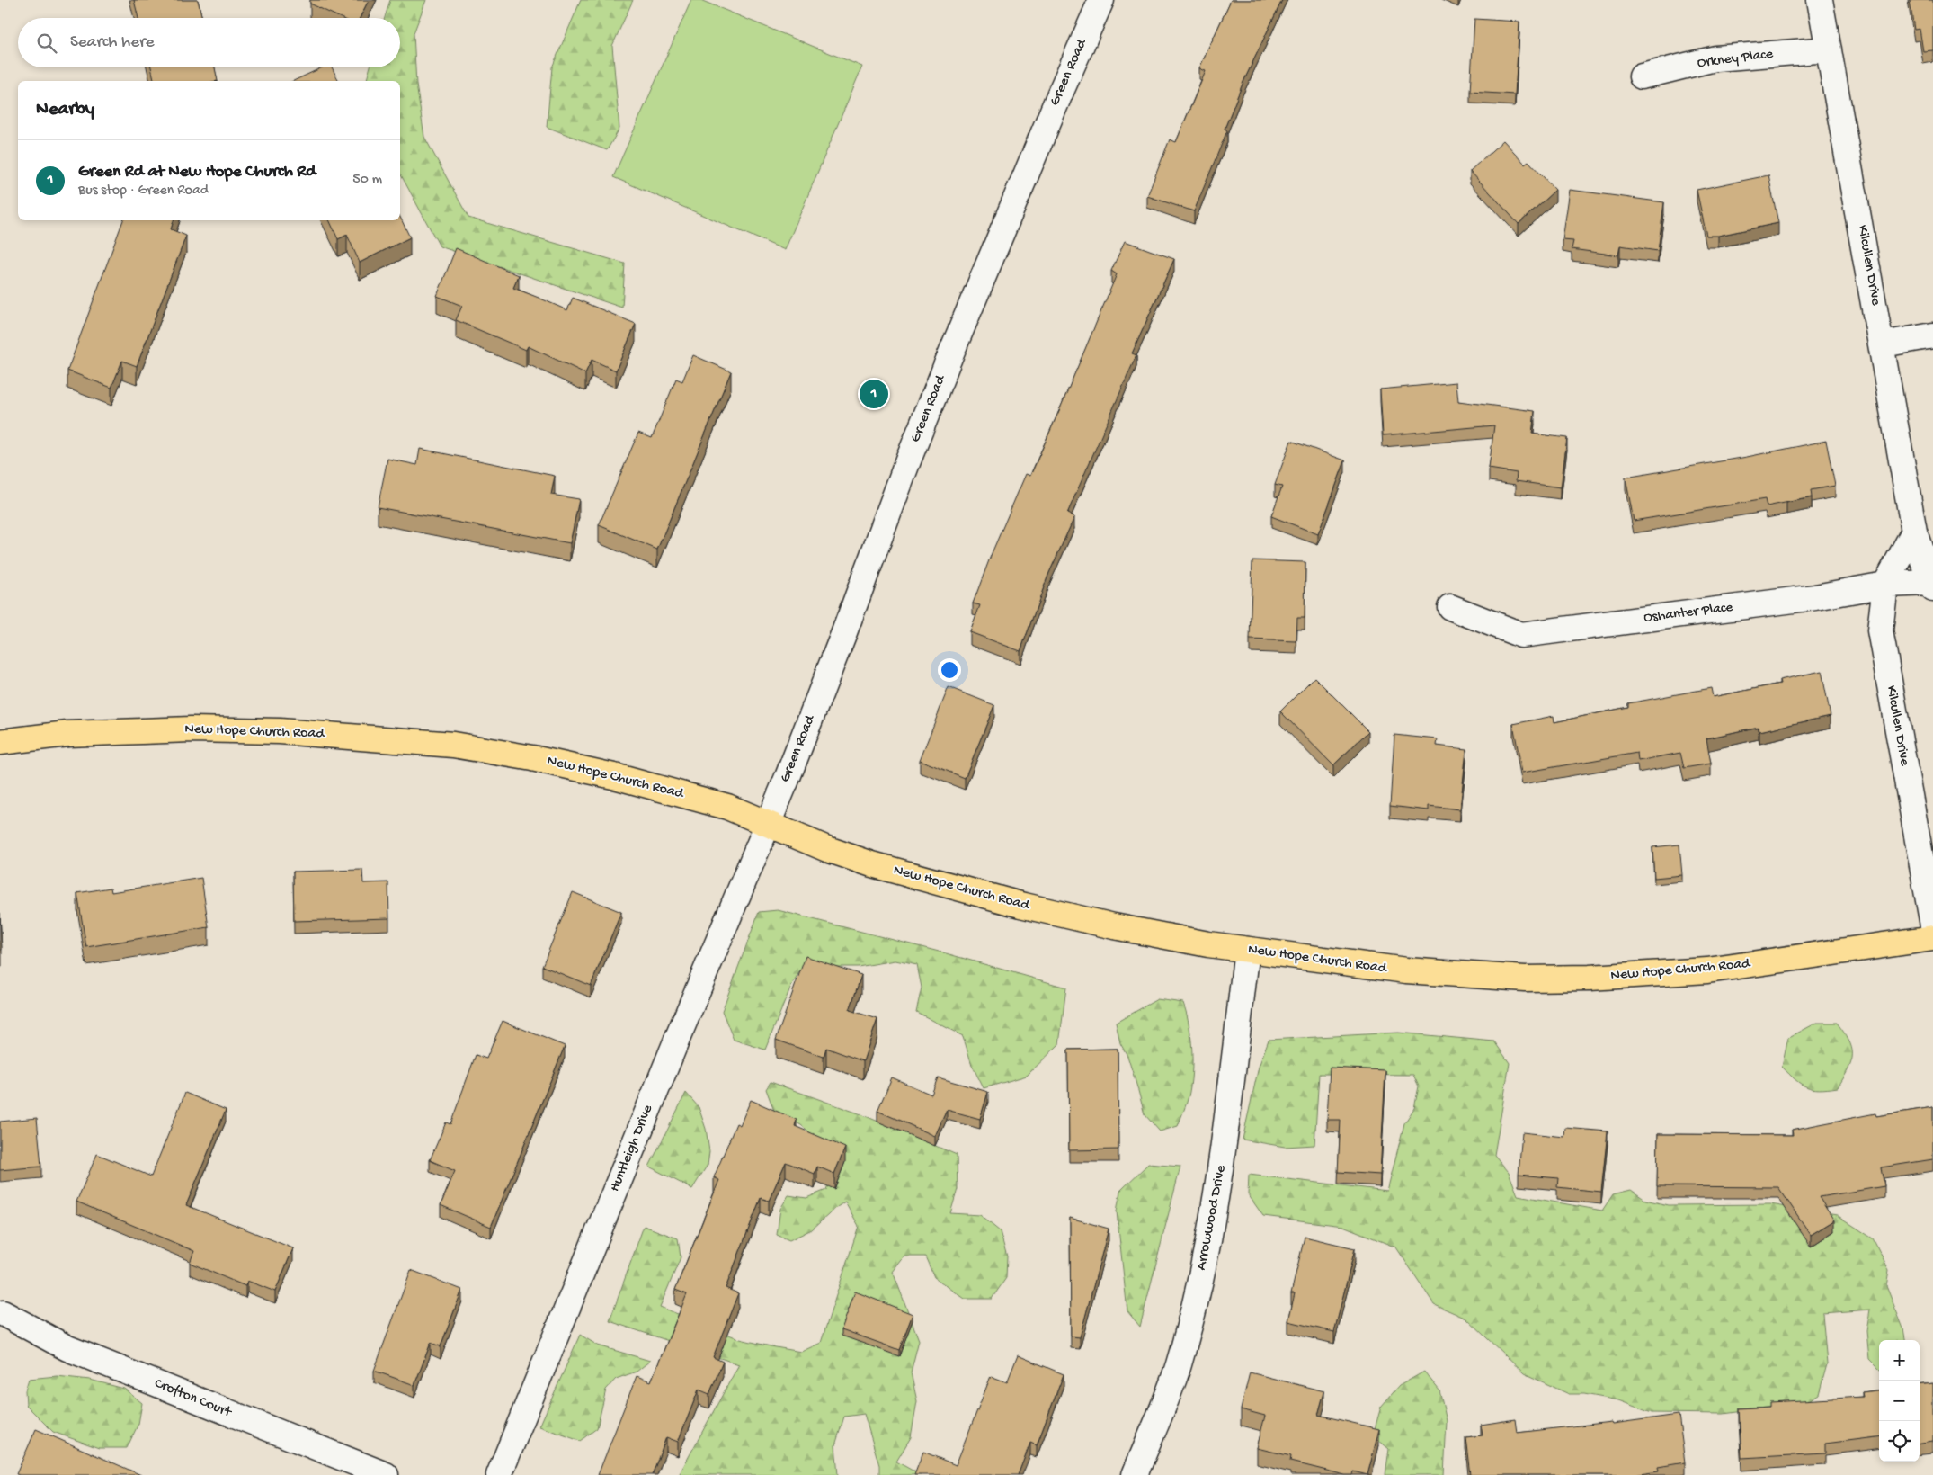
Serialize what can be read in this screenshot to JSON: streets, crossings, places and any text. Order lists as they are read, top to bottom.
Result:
{
  "streets": {
    "main road": ["New Hope Church Road"],
    "street": [
      "Orkney Place",
      "Green Road",
      "Kilcullen Drive",
      "Oshanter Place",
      "Huntleigh Drive",
      "Arrowwood Drive",
      "Crofton Court"
    ]
  },
  "crossings": [
    ["Orkney Place", "Kilcullen Drive"],
    ["Green Road", "New Hope Church Road"],
    ["Green Road", "Huntleigh Drive"],
    ["Kilcullen Drive", "Oshanter Place"],
    ["New Hope Church Road", "Huntleigh Drive"],
    ["New Hope Church Road", "Arrowwood Drive"]
  ],
  "page": {
    "search": "Search here",
    "heading": "Nearby",
    "list": [
      {
        "mark": "1",
        "name": "Green Rd at New Hope Church Rd",
        "note": "Bus stop · Green Road",
        "value": "50 m"
      }
    ],
    "pins": "1",
    "map_buttons": ["+", "−"]
  }
}
